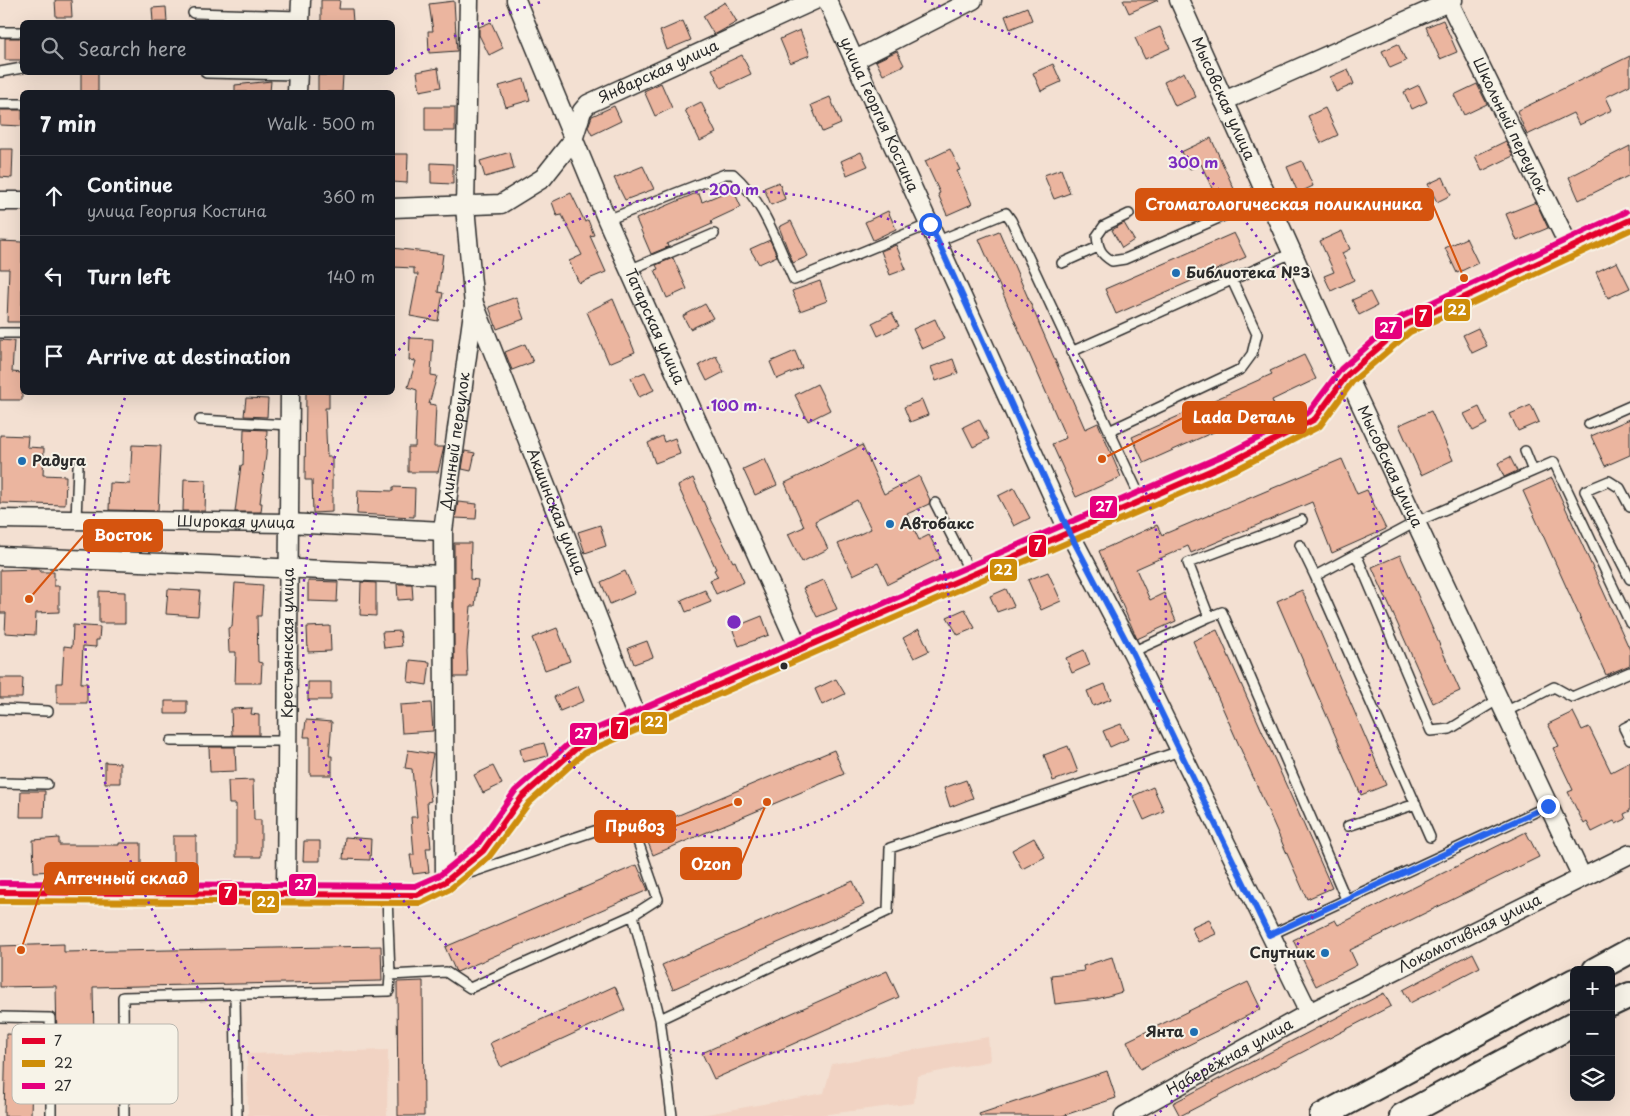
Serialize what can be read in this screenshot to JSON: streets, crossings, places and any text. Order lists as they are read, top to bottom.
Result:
{
  "streets": {
    "street": [
      "Январская улица",
      "Мысовская улица",
      "улица Георгия Костина",
      "Школьный переулок",
      "Татарская улица",
      "Длинный переулок",
      "Акшинская улица",
      "Широкая улица",
      "Крестьянская улица",
      "Локомотивная улица",
      "Набережная улица"
    ]
  },
  "crossings": [
    ["Январская улица", "Татарская улица"],
    ["Январская улица", "Длинный переулок"],
    ["Мысовская улица", "Локомотивная улица"],
    ["улица Георгия Костина", "Локомотивная улица"],
    ["улица Георгия Костина", "Набережная улица"],
    ["Длинный переулок", "Акшинская улица"],
    ["Длинный переулок", "Широкая улица"],
    ["Широкая улица", "Крестьянская улица"],
    ["Локомотивная улица", "Набережная улица"]
  ],
  "places": [
    "Библиотека №3",
    "Стоматологическая поликлиника",
    "Lada Dеталь",
    "Радуга",
    "Автобакс",
    "Восток",
    "Привоз",
    "Ozon",
    "Аптечный склад",
    "Спутник",
    "Янта"
  ],
  "lines": ["transit line 27", "transit line 7", "transit line 22"],
  "legend": ["7", "22", "27"],
  "page": {
    "search": "Search here",
    "heading": ["7 min", "Walk · 500 m"],
    "list": [
      ["Continue", "улица Георгия Костина", "360 m"],
      ["Turn left", "140 m"],
      "Arrive at destination"
    ],
    "map_buttons": ["+", "−"]
  },
  "rings": ["300 m", "200 m", "100 m"]
}
